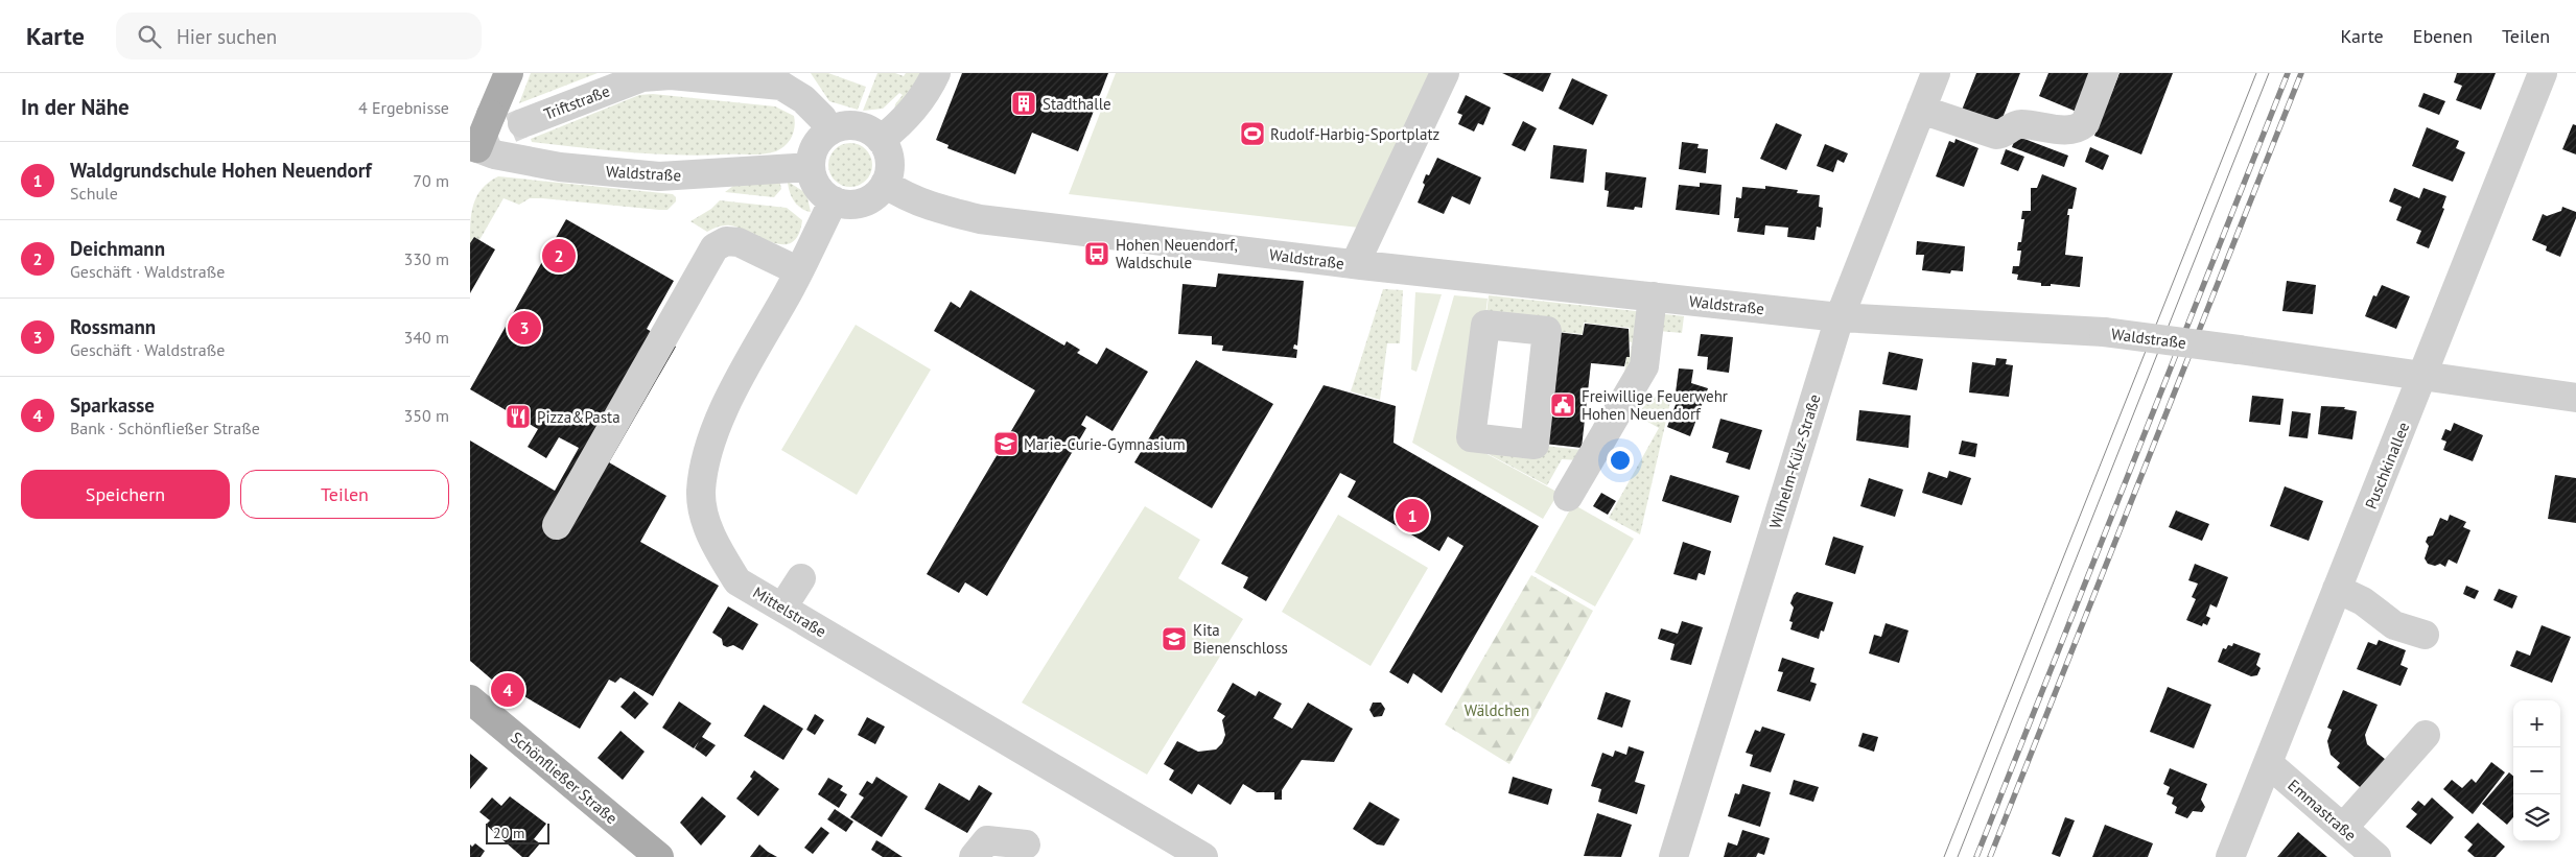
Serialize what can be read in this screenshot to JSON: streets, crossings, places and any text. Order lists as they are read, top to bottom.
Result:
{
  "streets": {
    "main road": ["Schönfließer Straße"],
    "street": [
      "Triftstraße",
      "Waldstraße",
      "Wilhelm-Külz-Straße",
      "Puschkinallee",
      "Mittelstraße",
      "Emmastraße"
    ]
  },
  "crossings": [
    ["Triftstraße", "Waldstraße"],
    ["Triftstraße", "Mittelstraße"],
    ["Waldstraße", "Wilhelm-Külz-Straße"],
    ["Waldstraße", "Puschkinallee"],
    ["Waldstraße", "Mittelstraße"],
    ["Puschkinallee", "Emmastraße"]
  ],
  "parks": ["Wäldchen"],
  "places": {
    "building": ["Stadthalle"],
    "sports": ["Rudolf-Harbig-Sportplatz"],
    "bus stop": ["Hohen Neuendorf, Waldschule"],
    "public building": ["Freiwillige Feuerwehr Hohen Neuendorf"],
    "restaurant": ["Pizza&Pasta"],
    "school or university": ["Marie-Curie-Gymnasium", "Kita Bienenschloss"]
  },
  "scale_bar": "20 m",
  "page": {
    "header": "Karte",
    "search": "Hier suchen",
    "nav": ["Karte", "Ebenen", "Teilen"],
    "heading": ["In der Nähe", "4 Ergebnisse"],
    "list": [
      {
        "mark": "1",
        "name": "Waldgrundschule Hohen Neuendorf",
        "note": "Schule",
        "value": "70 m"
      },
      {
        "mark": "2",
        "name": "Deichmann",
        "note": "Geschäft · Waldstraße",
        "value": "330 m"
      },
      {
        "mark": "3",
        "name": "Rossmann",
        "note": "Geschäft · Waldstraße",
        "value": "340 m"
      },
      {
        "mark": "4",
        "name": "Sparkasse",
        "note": "Bank · Schönfließer Straße",
        "value": "350 m"
      }
    ],
    "pins": [
      "2",
      "3",
      "1",
      "4"
    ],
    "buttons": ["Speichern", "Teilen"],
    "map_buttons": ["+", "−"],
    "scale": "20 m"
  }
}
